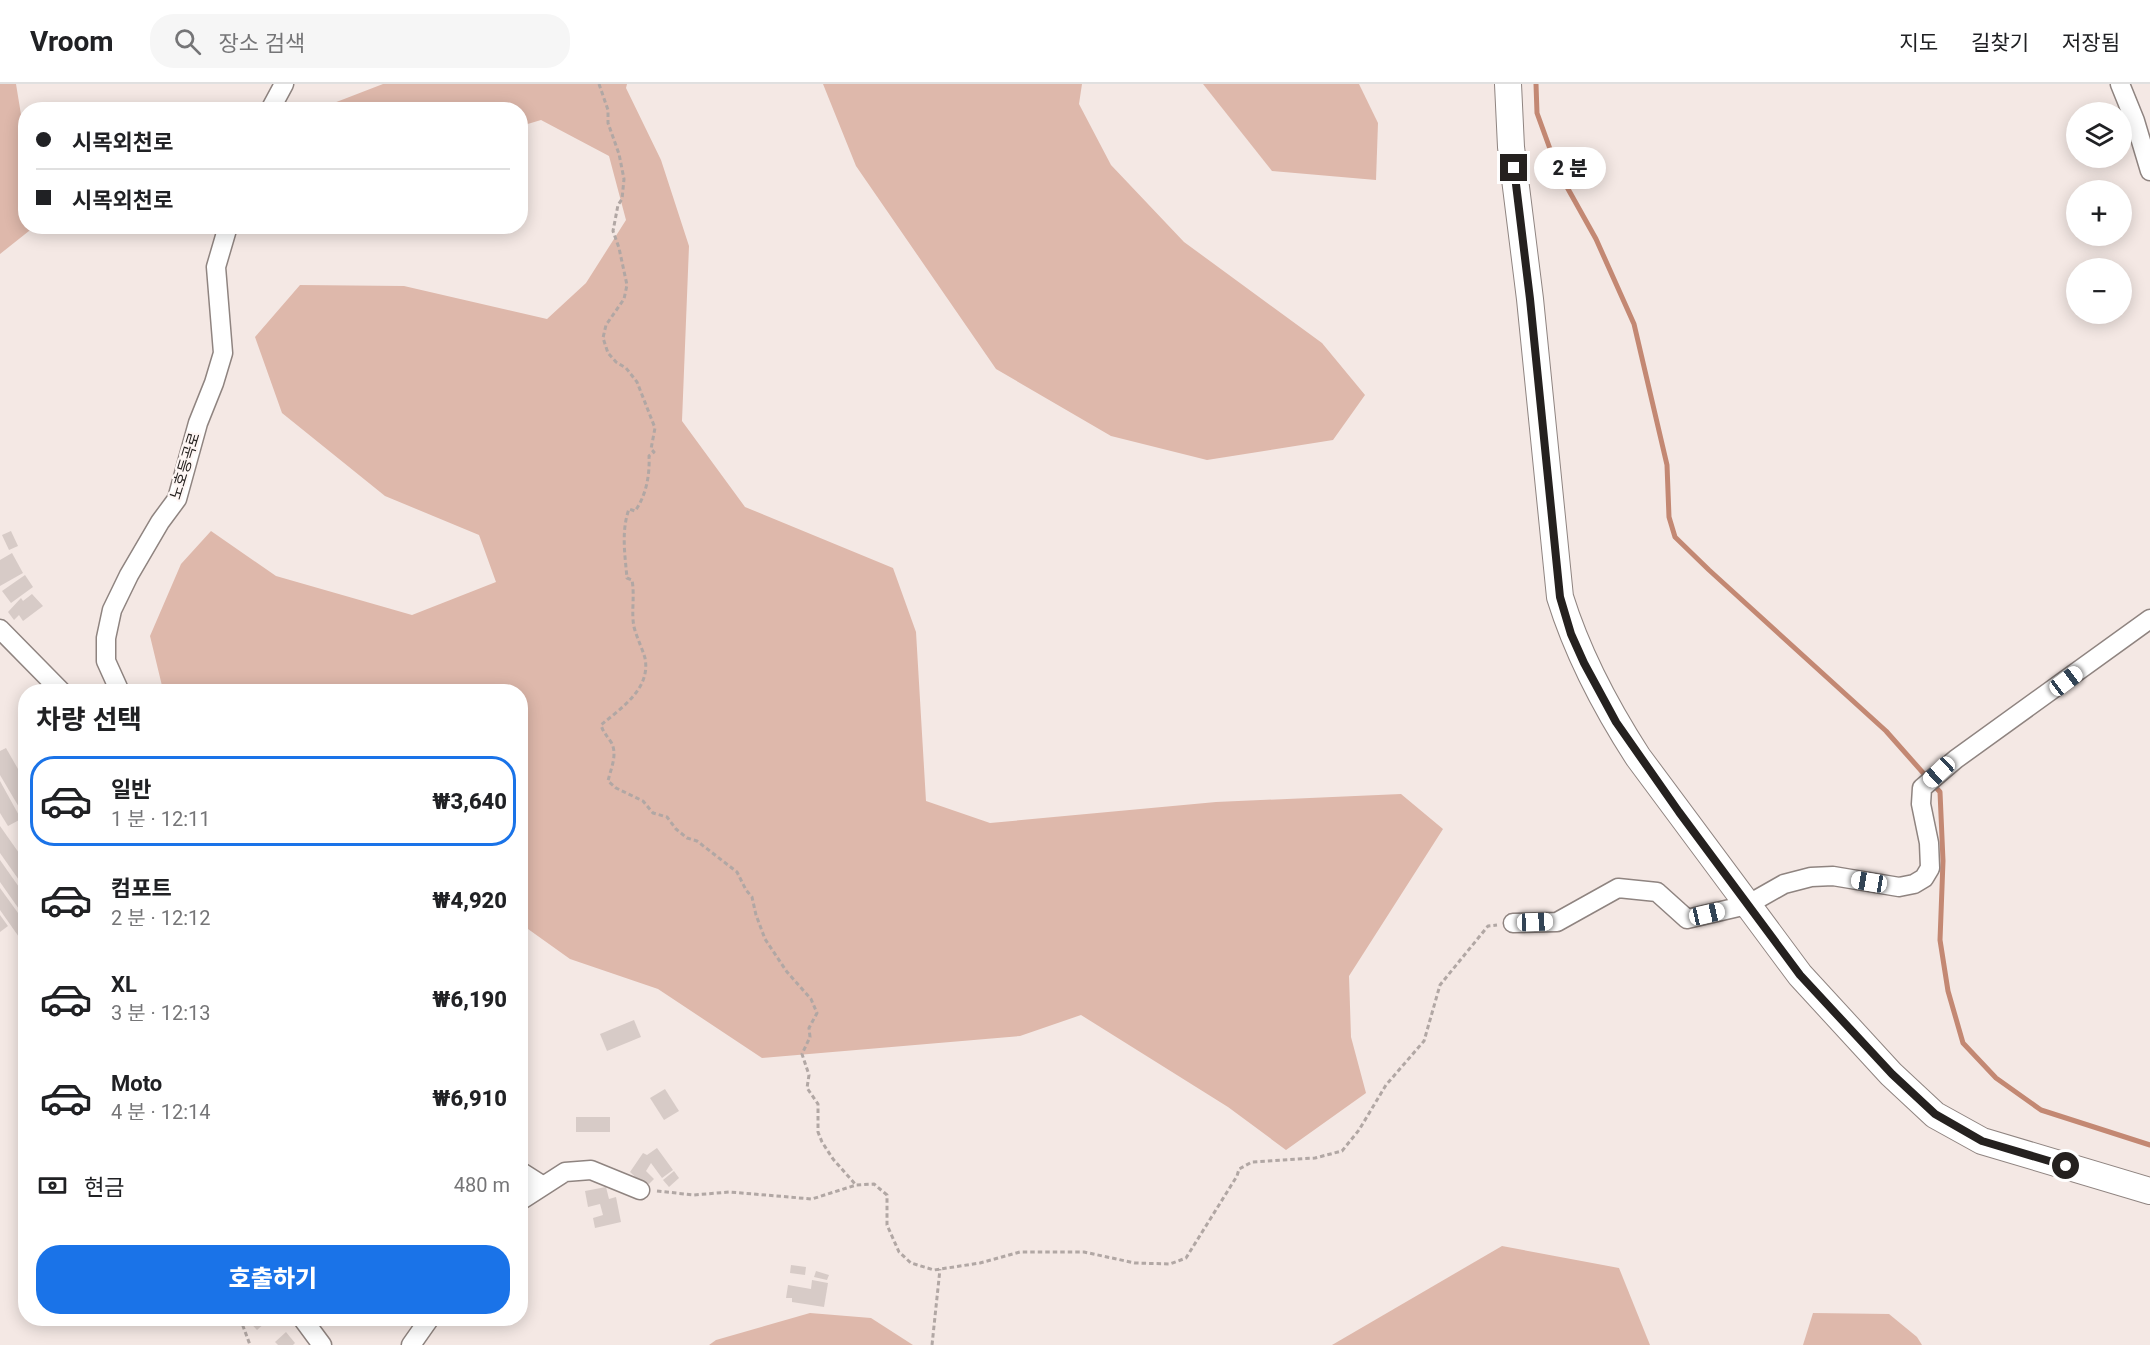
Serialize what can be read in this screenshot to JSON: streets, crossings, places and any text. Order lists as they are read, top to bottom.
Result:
{
  "streets": {
    "street": ["노호등곡로"]
  },
  "page": {
    "header": "Vroom",
    "search": "장소 검색",
    "nav": ["지도", "길찾기", "저장됨"],
    "map_buttons": ["+", "−"],
    "banner": ["시목외천로", "시목외천로"],
    "bubble": "2 분",
    "heading": "차량 선택",
    "list": [
      {
        "name": "일반",
        "note": "1 분 · 12:11",
        "value": "₩3,640"
      },
      {
        "name": "컴포트",
        "note": "2 분 · 12:12",
        "value": "₩4,920"
      },
      {
        "name": "XL",
        "note": "3 분 · 12:13",
        "value": "₩6,190"
      },
      {
        "name": "Moto",
        "note": "4 분 · 12:14",
        "value": "₩6,910"
      }
    ],
    "pay": ["현금", "480 m"],
    "buttons": "호출하기"
  }
}
